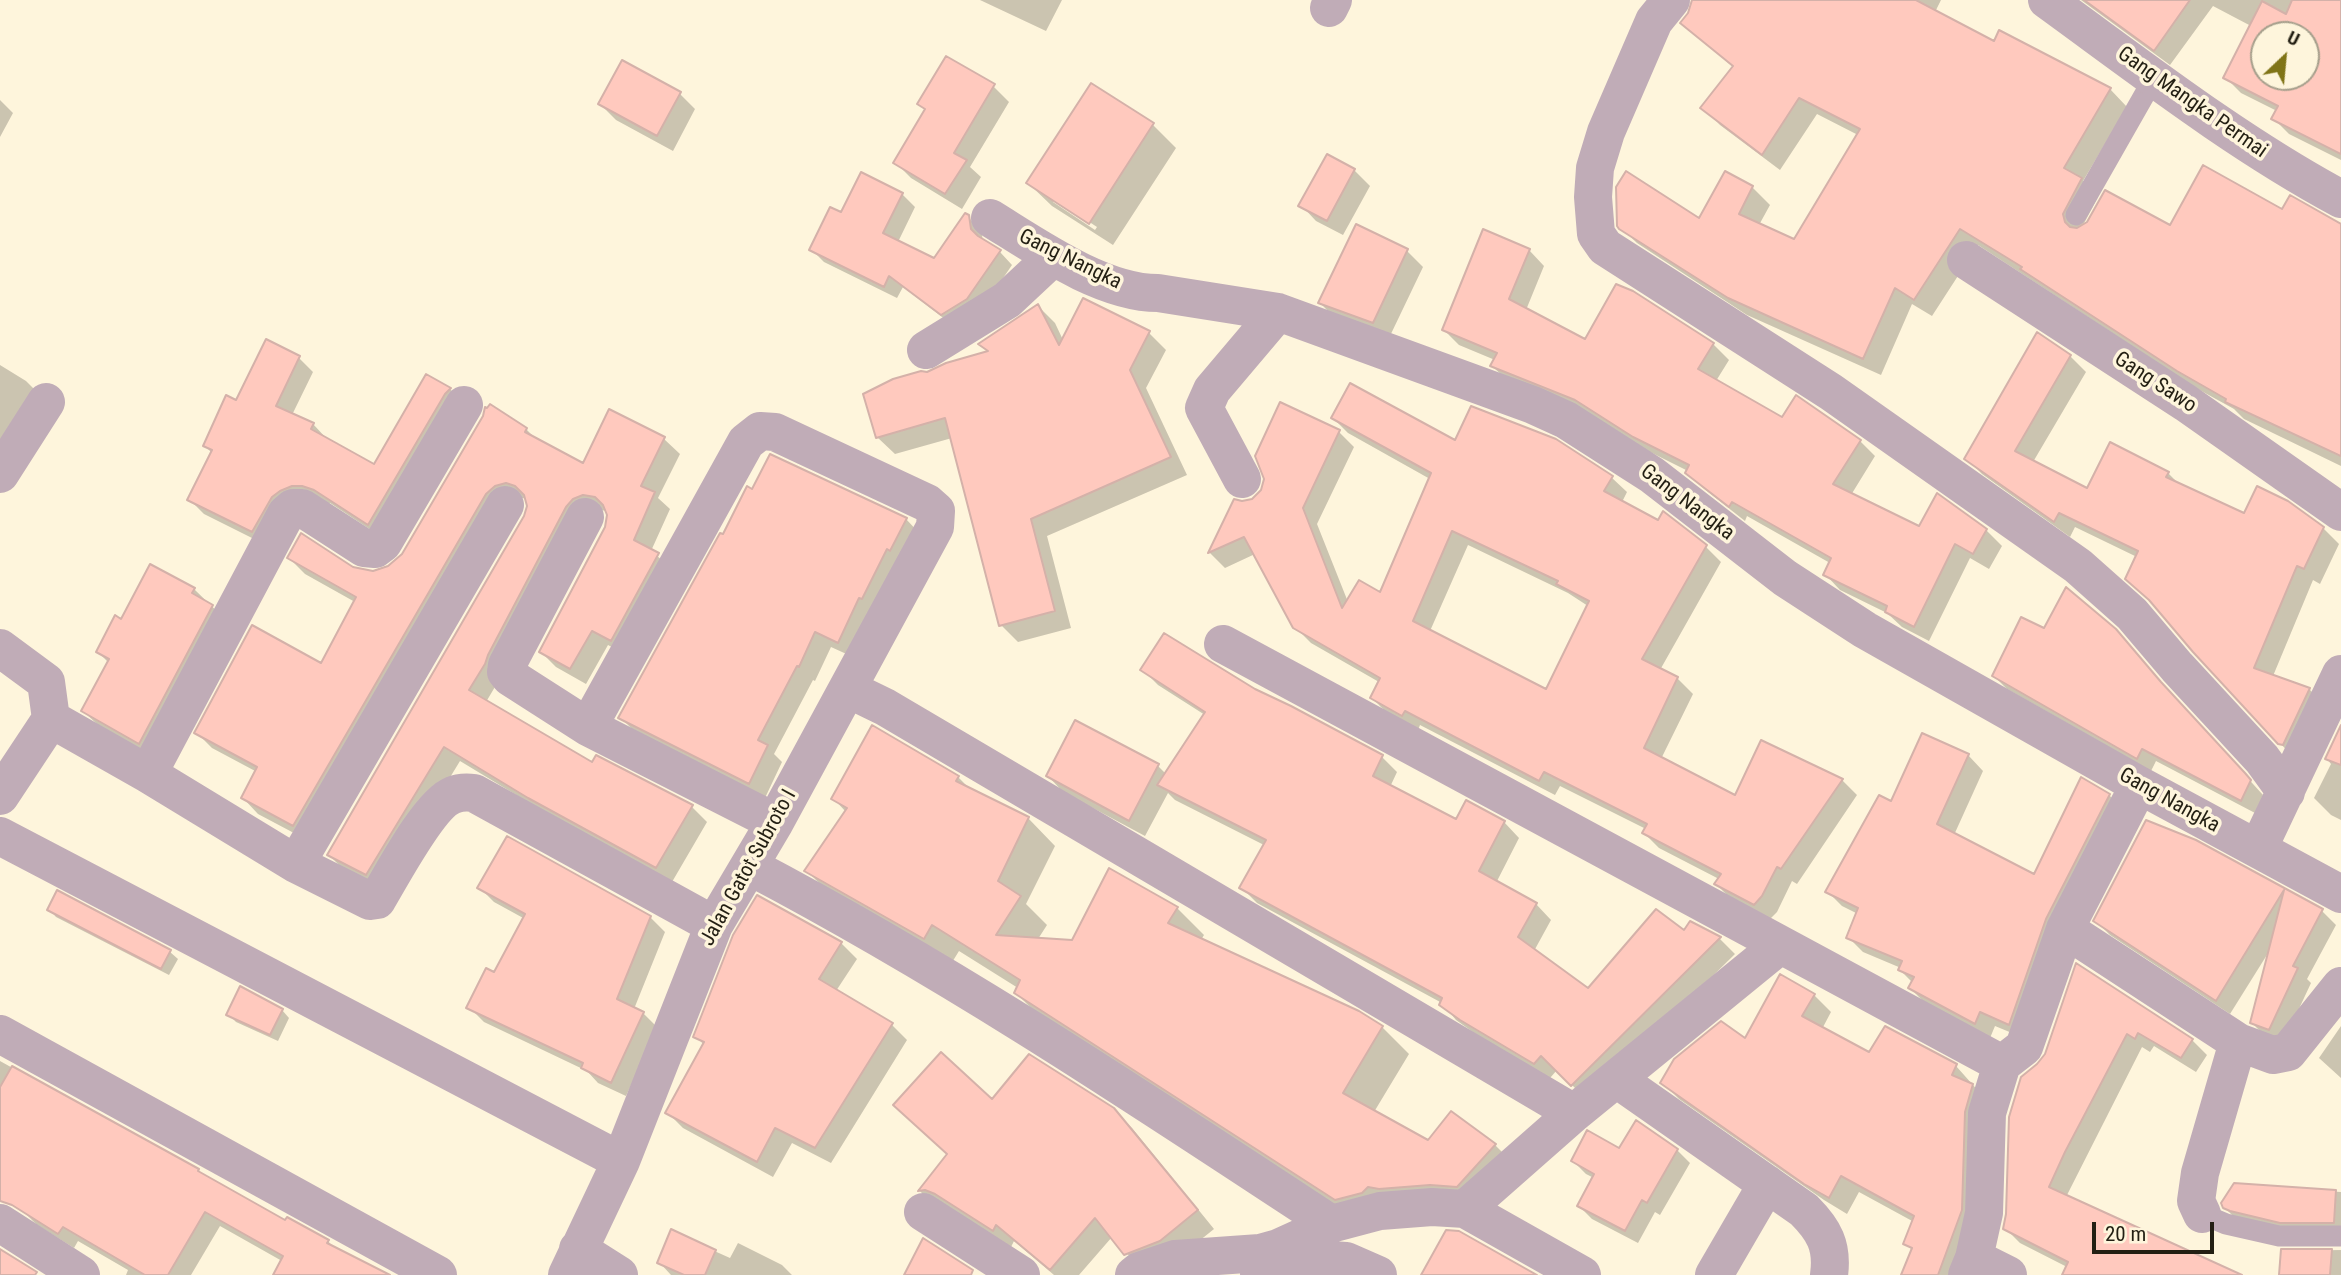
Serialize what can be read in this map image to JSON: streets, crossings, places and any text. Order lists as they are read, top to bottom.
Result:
{
  "streets": {
    "street": [
      "Gang Mangka Permai",
      "Gang Nangka",
      "Gang Sawo",
      "Jalan Gatot Subroto I"
    ]
  },
  "scale_bar": "20 m",
  "north": "top right"
}
